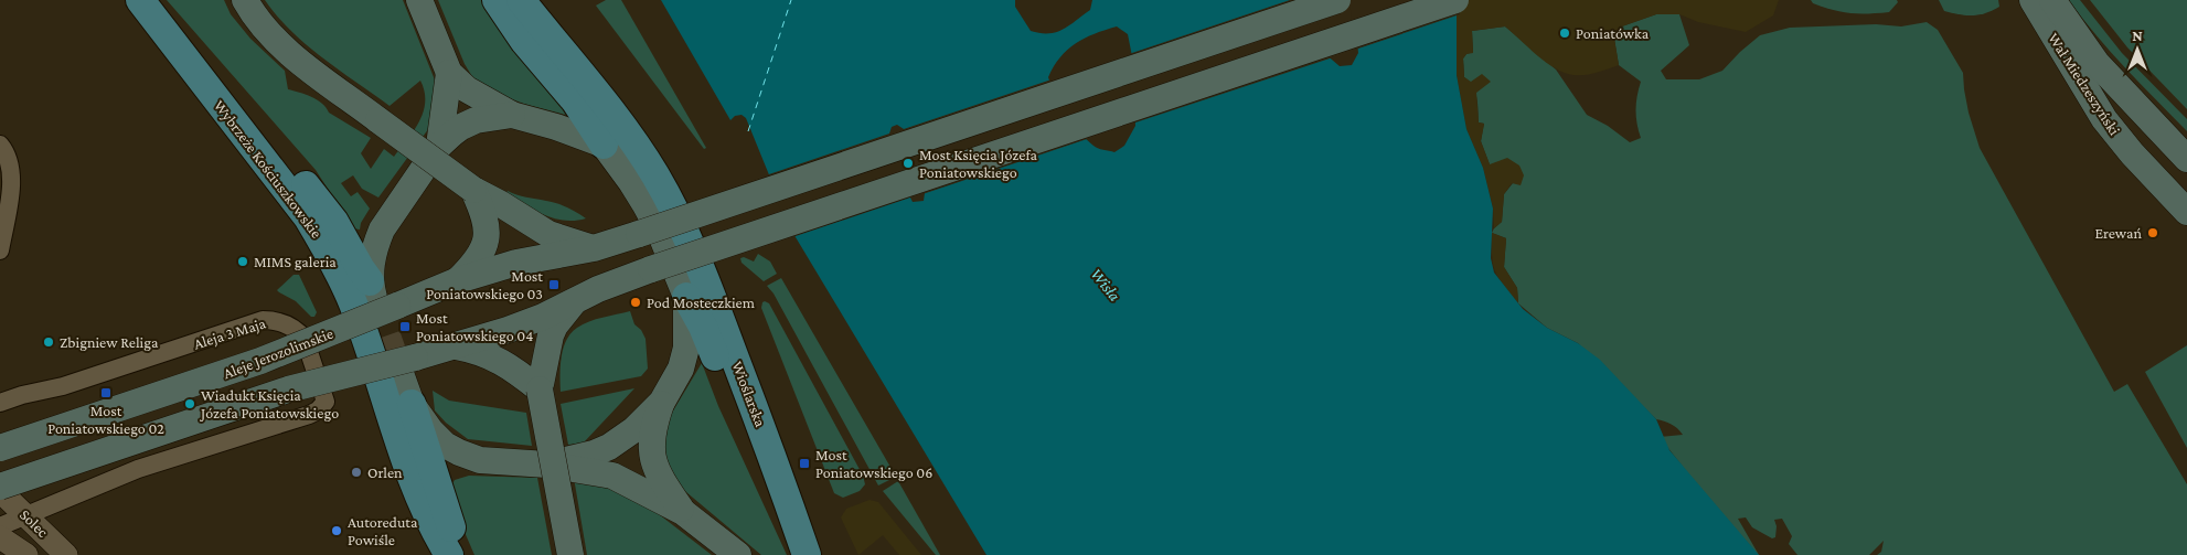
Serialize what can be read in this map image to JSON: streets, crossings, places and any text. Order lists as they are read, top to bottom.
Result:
{
  "streets": {
    "main road": [
      "Wał Miedzeszyński",
      "Wybrzeże Kościuszkowskie",
      "Aleje Jerozolimskie",
      "Wioślarska"
    ],
    "street": ["Aleja 3 Maja", "Solec"]
  },
  "crossings": [
    ["Aleja 3 Maja", "Solec"]
  ],
  "water": ["Wisła"],
  "places": {
    "other": [
      "Poniatówka",
      "Most Księcia Józefa Poniatowskiego",
      "Erewań",
      "MIMS galeria",
      "Pod Mosteczkiem",
      "Zbigniew Religa",
      "Wiadukt Księcia Józefa Poniatowskiego",
      "Orlen",
      "Autoreduta Powiśle"
    ],
    "transit": [
      "Most Poniatowskiego 03",
      "Most Poniatowskiego 04",
      "Most Poniatowskiego 02",
      "Most Poniatowskiego 06"
    ]
  },
  "north": "top"
}
